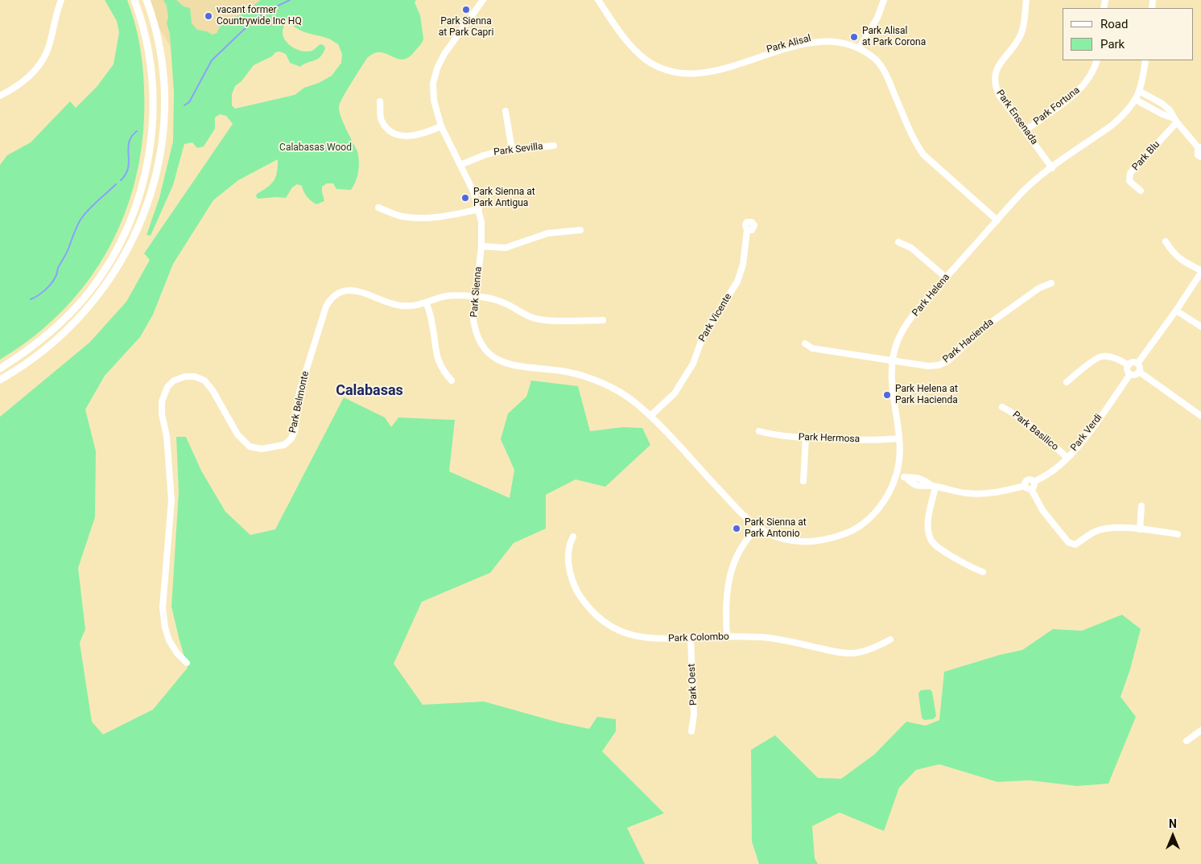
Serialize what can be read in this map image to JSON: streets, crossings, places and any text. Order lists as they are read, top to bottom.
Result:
{
  "streets": {
    "street": [
      "Park Alisal",
      "Park Fortuna",
      "Park Ensenada",
      "Park Sevilla",
      "Park Blu",
      "Park Sienna",
      "Park Helena",
      "Park Vicente",
      "Park Hacienda",
      "Park Belmonte",
      "Park Basilico",
      "Park Verdi",
      "Park Hermosa",
      "Park Colombo",
      "Park Oest"
    ]
  },
  "crossings": [
    ["Park Alisal", "Park Helena"],
    ["Park Fortuna", "Park Ensenada"],
    ["Park Ensenada", "Park Helena"],
    ["Park Sevilla", "Park Sienna"],
    ["Park Sienna", "Park Helena"],
    ["Park Sienna", "Park Vicente"],
    ["Park Sienna", "Park Belmonte"],
    ["Park Helena", "Park Hacienda"],
    ["Park Helena", "Park Hermosa"],
    ["Park Basilico", "Park Verdi"],
    ["Park Colombo", "Park Oest"]
  ],
  "districts": ["Calabasas"],
  "parks": ["Calabasas Wood"],
  "places": [
    "Park Sienna at Park Capri",
    "vacant former Countrywide Inc HQ",
    "Park Alisal at Park Corona",
    "Park Sienna at Park Antigua",
    "Park Helena at Park Hacienda",
    "Park Sienna at Park Antonio"
  ],
  "legend": ["Road", "Park"],
  "north": "top"
}
